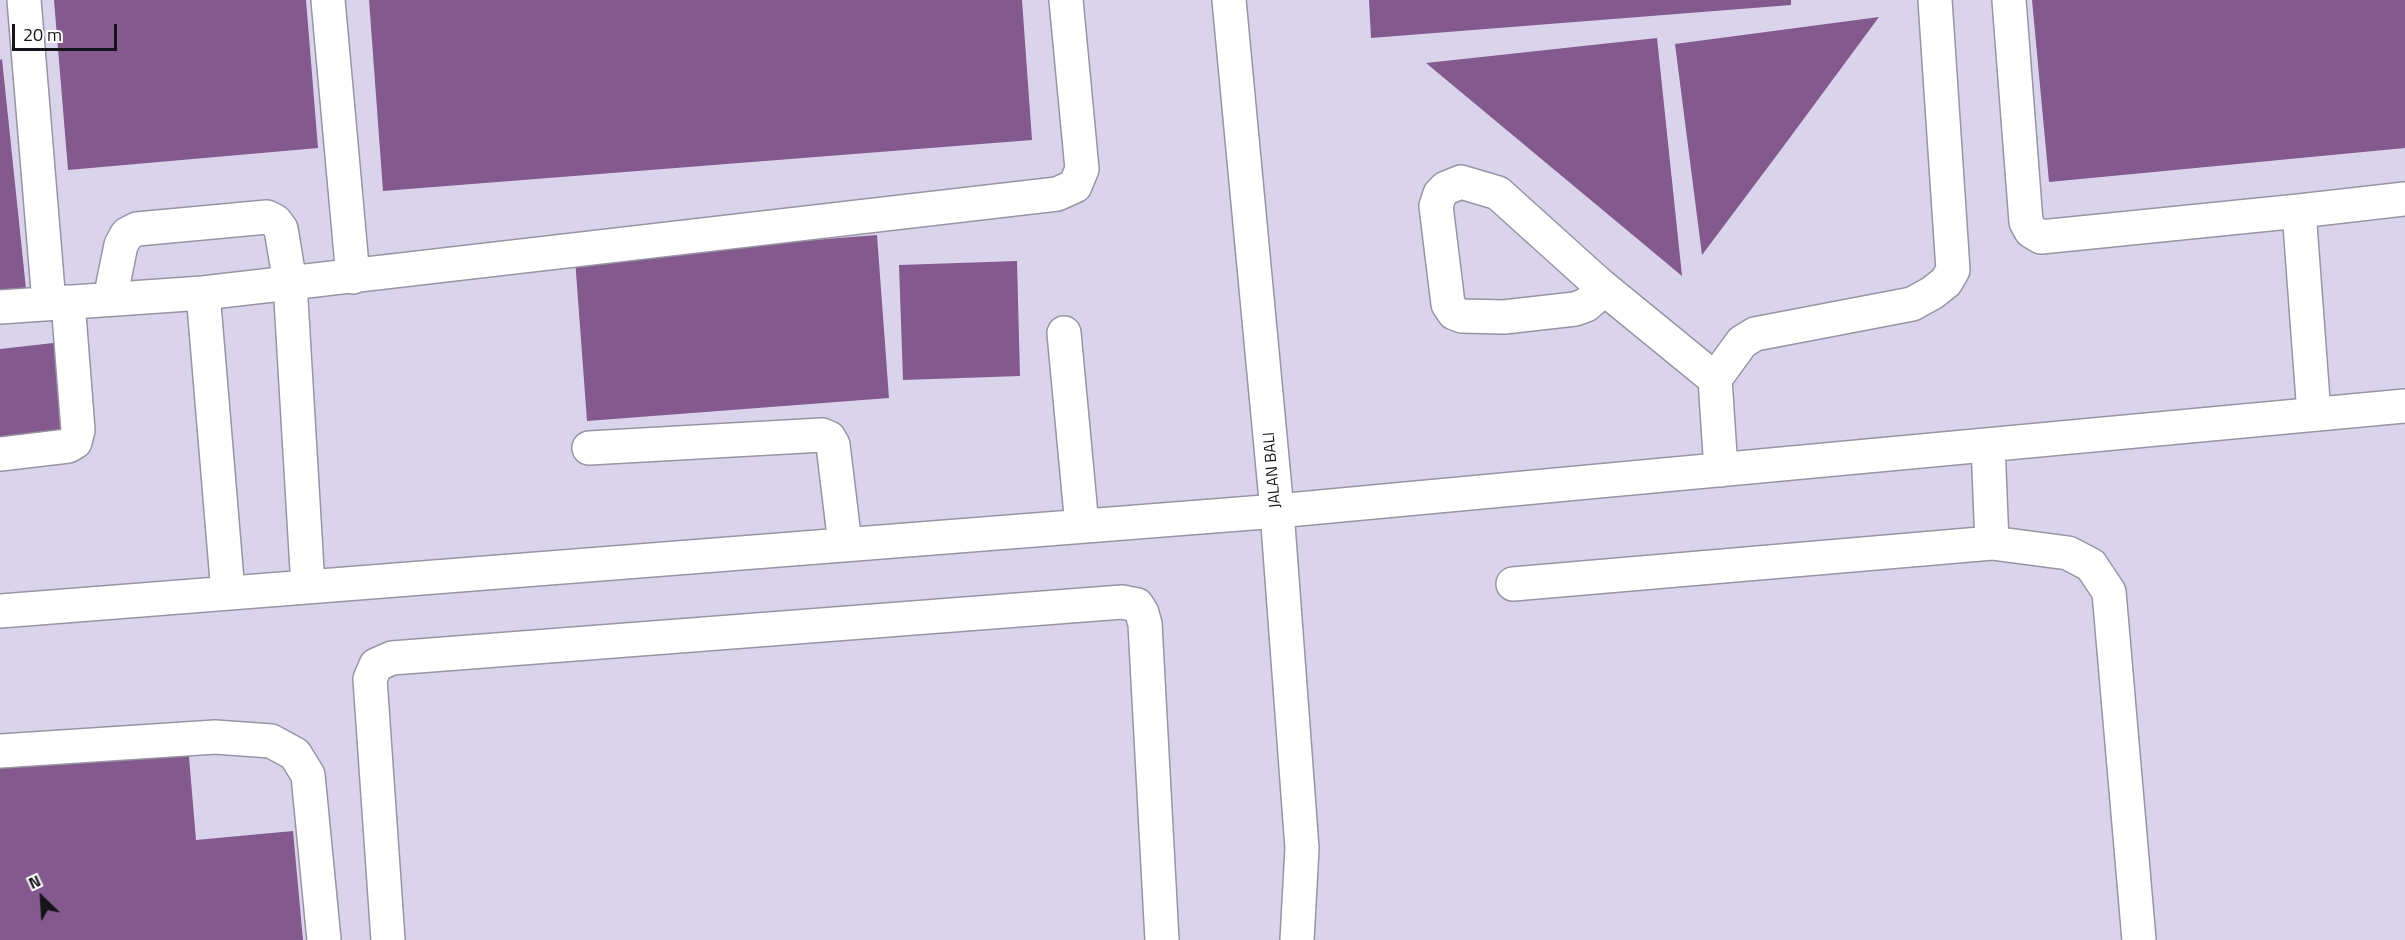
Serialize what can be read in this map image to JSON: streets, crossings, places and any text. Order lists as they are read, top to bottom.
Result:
{
  "streets": {
    "street": ["JALAN BALI"]
  },
  "scale_bar": "20 m",
  "north": "top left"
}
